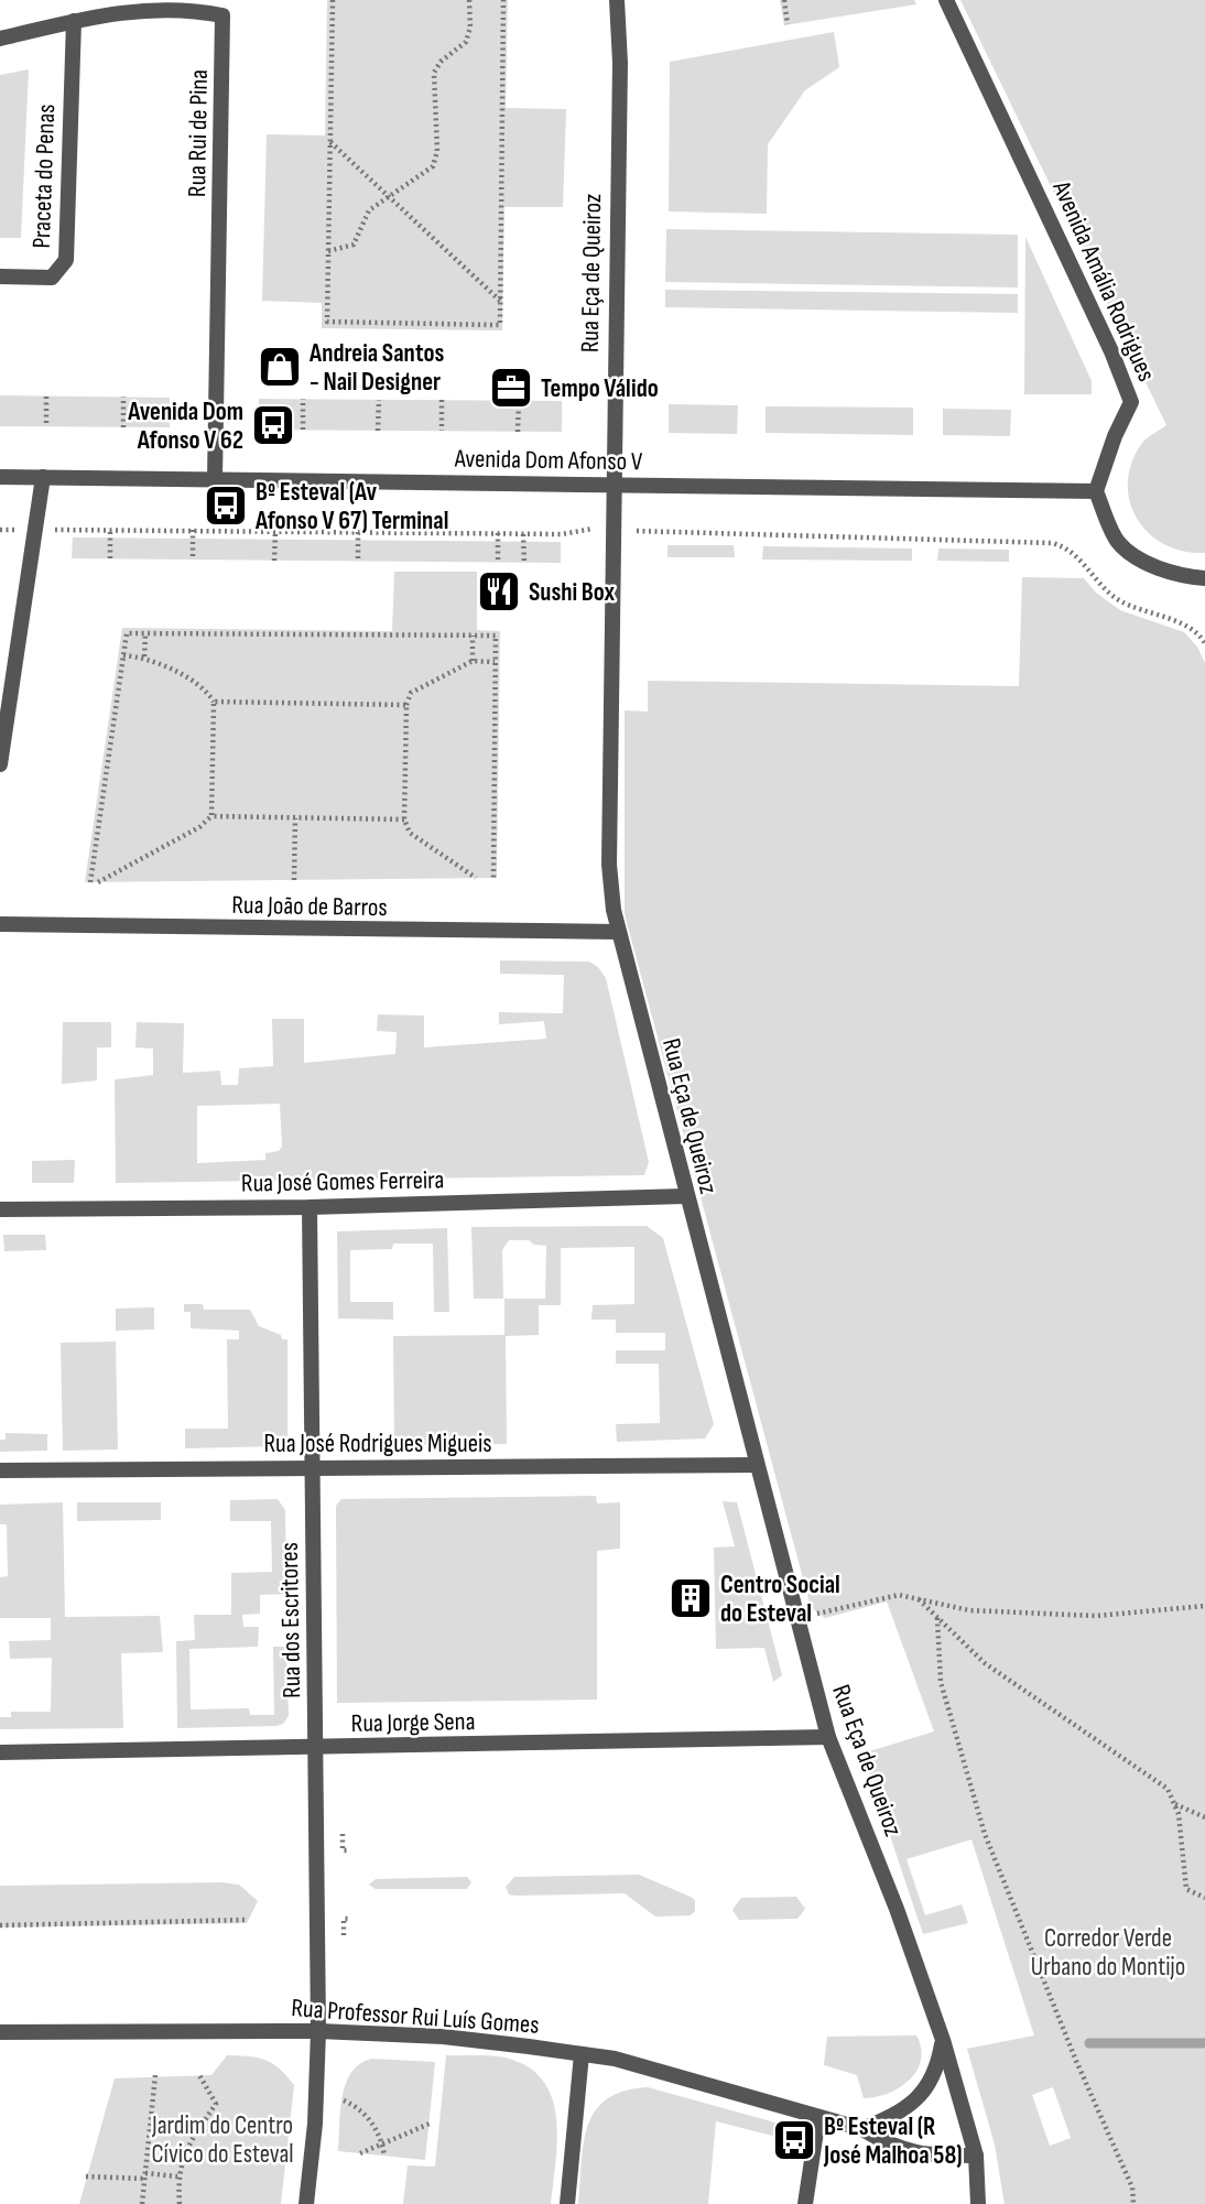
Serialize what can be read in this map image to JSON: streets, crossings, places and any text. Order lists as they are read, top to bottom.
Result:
{
  "streets": {
    "street": [
      "Rua Rui de Pina",
      "Praceta do Penas",
      "Rua Eça de Queiroz",
      "Avenida Amália Rodrigues",
      "Avenida Dom Afonso V",
      "Rua João de Barros",
      "Rua José Gomes Ferreira",
      "Rua José Rodrigues Migueis",
      "Rua dos Escritores",
      "Rua Jorge Sena",
      "Rua Professor Rui Luís Gomes"
    ]
  },
  "crossings": [
    ["Rua Rui de Pina", "Praceta do Penas"],
    ["Rua Rui de Pina", "Avenida Dom Afonso V"],
    ["Rua Eça de Queiroz", "Avenida Dom Afonso V"],
    ["Rua Eça de Queiroz", "Rua João de Barros"],
    ["Rua Eça de Queiroz", "Rua José Gomes Ferreira"],
    ["Rua Eça de Queiroz", "Rua José Rodrigues Migueis"],
    ["Rua Eça de Queiroz", "Rua Jorge Sena"],
    ["Rua Eça de Queiroz", "Rua Professor Rui Luís Gomes"],
    ["Avenida Amália Rodrigues", "Avenida Dom Afonso V"],
    ["Rua José Gomes Ferreira", "Rua dos Escritores"],
    ["Rua José Rodrigues Migueis", "Rua dos Escritores"],
    ["Rua dos Escritores", "Rua Jorge Sena"],
    ["Rua dos Escritores", "Rua Professor Rui Luís Gomes"]
  ],
  "parks": ["Corredor Verde Urbano do Montijo", "Jardim do Centro Cívico do Esteval"],
  "places": {
    "shop": ["Andreia Santos - Nail Designer"],
    "office": ["Tempo Válido"],
    "bus stop": ["Avenida Dom Afonso V 62", "Bº Esteval (Av Afonso V 67) Terminal", "Bº Esteval (R José Malhoa 58)"],
    "restaurant": ["Sushi Box"],
    "building": ["Centro Social do Esteval"]
  }
}
